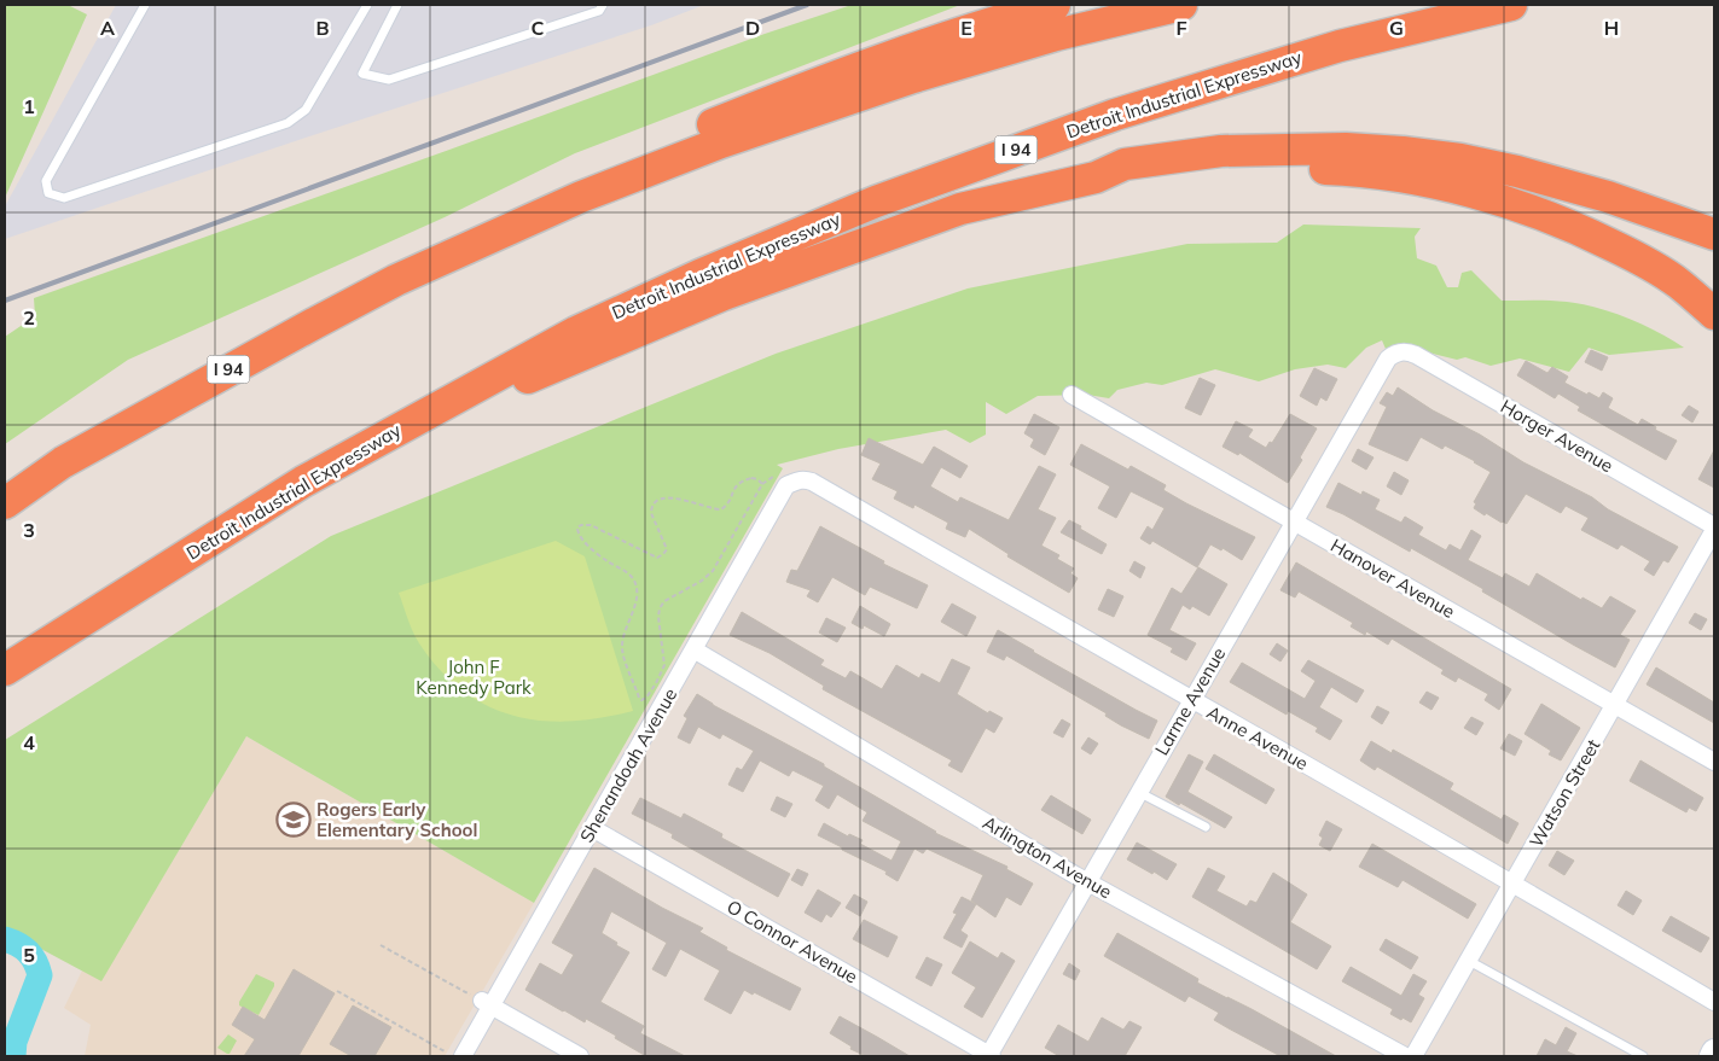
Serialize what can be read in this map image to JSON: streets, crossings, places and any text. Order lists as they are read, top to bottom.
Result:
{
  "streets": {
    "highway": ["Detroit Industrial Expressway", "I 94"],
    "street": [
      "Horger Avenue",
      "Hanover Avenue",
      "Larme Avenue",
      "Anne Avenue",
      "Shenandoah Avenue",
      "Watson Street",
      "Arlington Avenue",
      "O Connor Avenue"
    ]
  },
  "crossings": [
    ["Horger Avenue", "Larme Avenue"],
    ["Horger Avenue", "Watson Street"],
    ["Hanover Avenue", "Larme Avenue"],
    ["Hanover Avenue", "Watson Street"],
    ["Larme Avenue", "Anne Avenue"],
    ["Larme Avenue", "Arlington Avenue"],
    ["Larme Avenue", "O Connor Avenue"],
    ["Anne Avenue", "Shenandoah Avenue"],
    ["Anne Avenue", "Watson Street"],
    ["Shenandoah Avenue", "Arlington Avenue"],
    ["Shenandoah Avenue", "O Connor Avenue"]
  ],
  "parks": ["John F Kennedy Park"],
  "places": {
    "school or university": ["Rogers Early Elementary School"]
  },
  "grid": {
    "columns": [
      "A",
      "B",
      "C",
      "D",
      "E",
      "F",
      "G",
      "H"
    ],
    "rows": [
      "1",
      "2",
      "3",
      "4",
      "5"
    ]
  }
}
